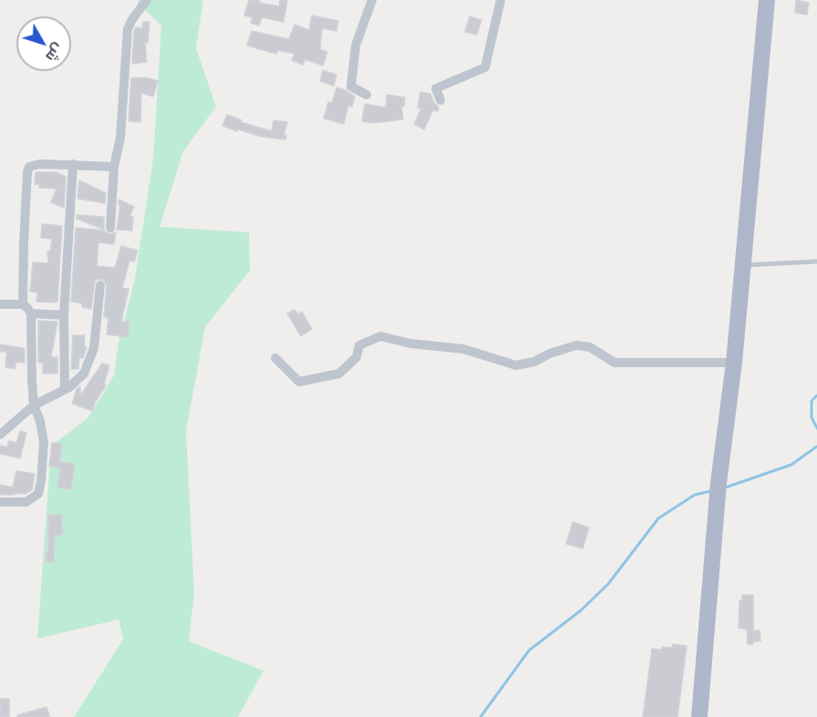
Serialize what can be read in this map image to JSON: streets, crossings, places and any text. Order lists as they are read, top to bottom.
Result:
{
  "north": "bottom right"
}
